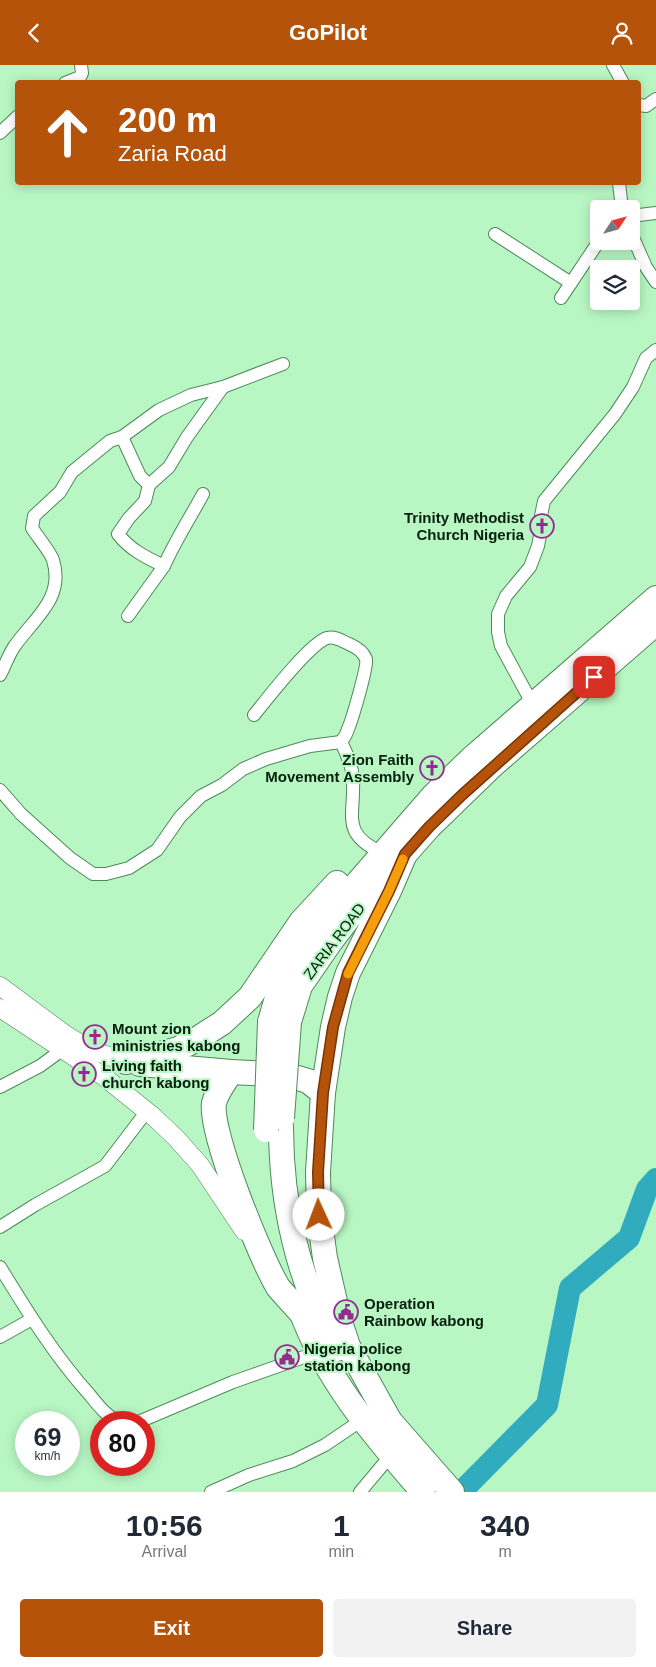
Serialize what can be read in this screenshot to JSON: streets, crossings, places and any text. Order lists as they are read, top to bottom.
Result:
{
  "streets": {
    "highway": ["ZARIA ROAD"]
  },
  "places": {
    "church": [
      "Trinity Methodist Church Nigeria",
      "Zion Faith Movement Assembly",
      "Mount zion ministries kabong",
      "Living faith church kabong"
    ],
    "public building": ["Operation Rainbow kabong", "Nigeria police station kabong"]
  },
  "north": "top right",
  "page": {
    "header": "GoPilot",
    "turn": ["200 m", "Zaria Road"],
    "speed": "69 km/h",
    "limit": "80",
    "eta": [
      "10:56",
      "Arrival",
      "1",
      "min",
      "340",
      "m"
    ],
    "buttons": ["Exit", "Share"]
  }
}
